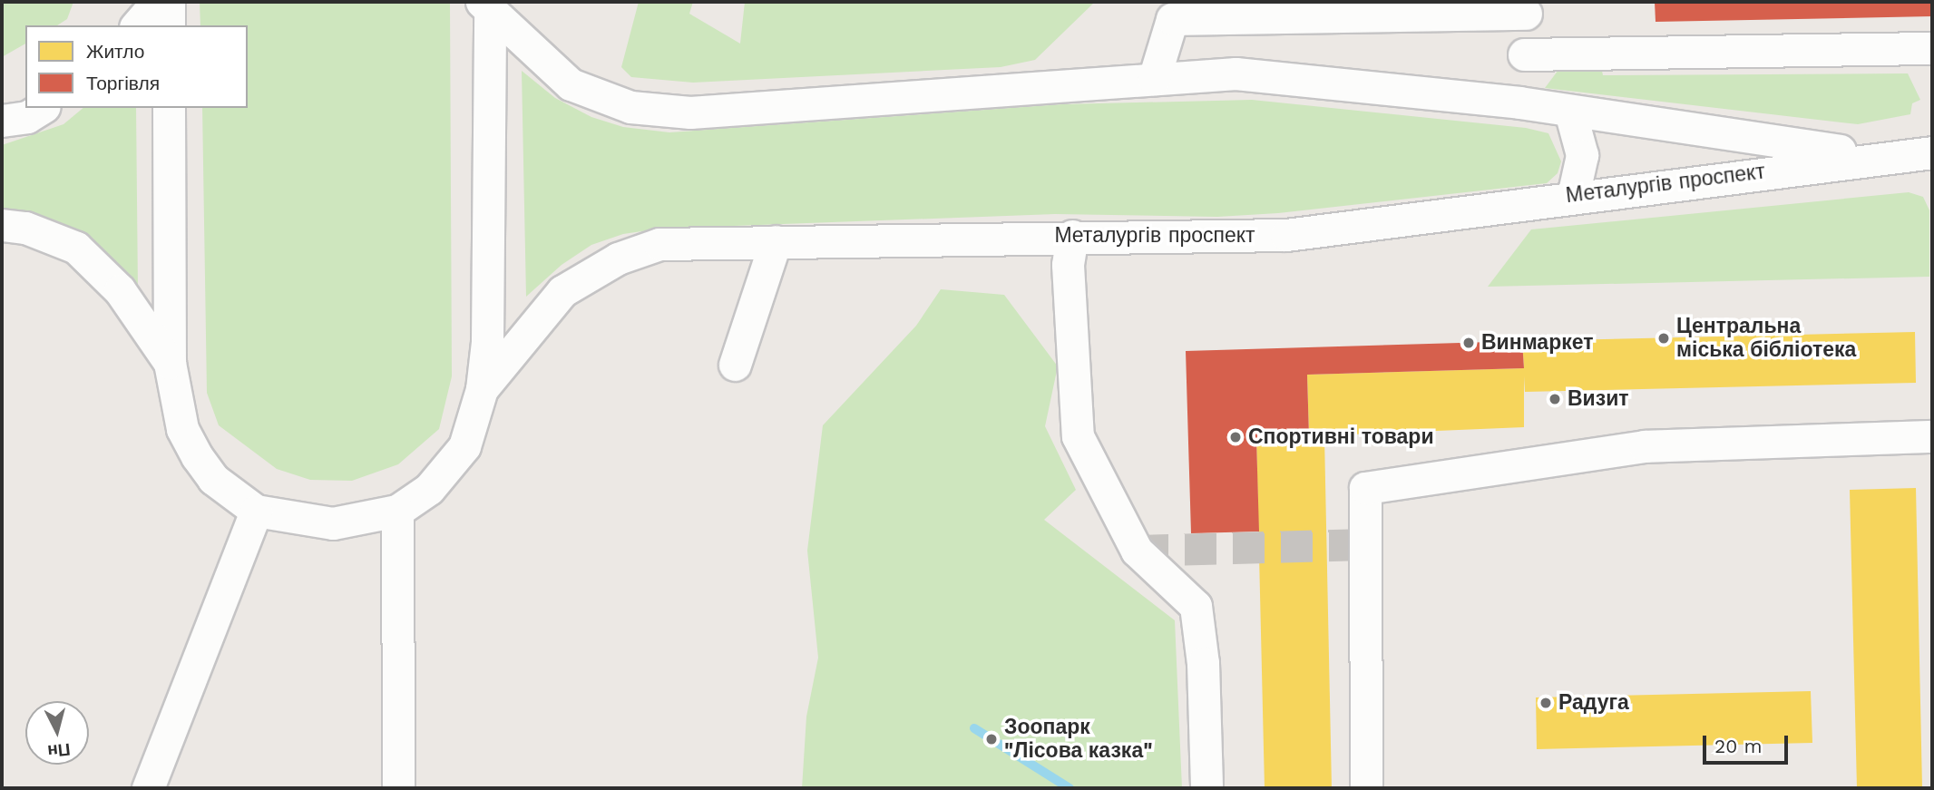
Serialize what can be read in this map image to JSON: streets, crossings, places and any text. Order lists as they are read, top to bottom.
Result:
{
  "streets": {
    "street": ["Металургів проспект"]
  },
  "places": [
    "Центральна міська бібліотека",
    "Винмаркет",
    "Визит",
    "Спортивні товари",
    "Радуга",
    "Зоопарк \"Лісова казка\""
  ],
  "legend": ["Житло", "Торгівля"],
  "scale_bar": "20 m",
  "north": "bottom"
}
